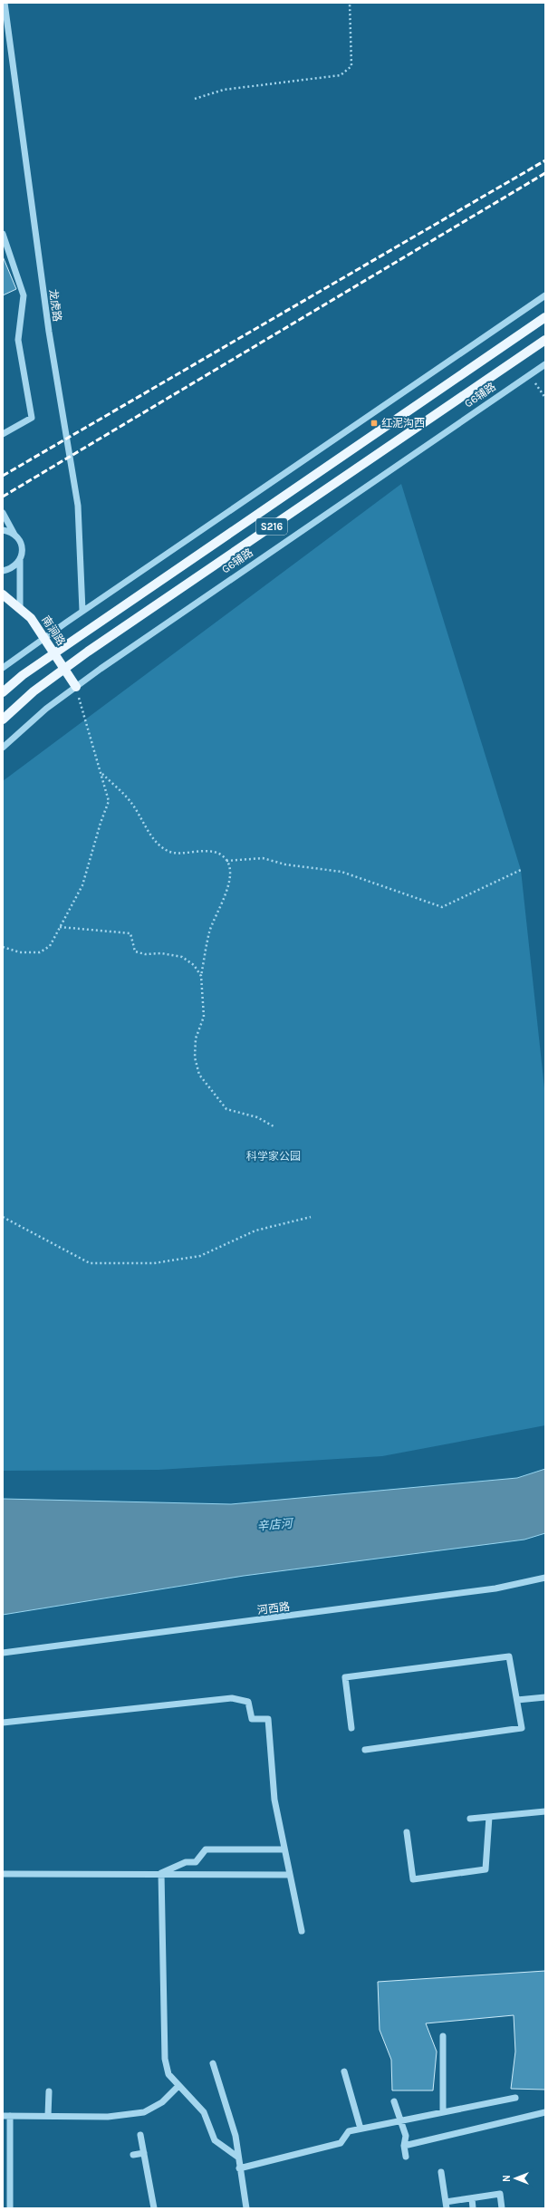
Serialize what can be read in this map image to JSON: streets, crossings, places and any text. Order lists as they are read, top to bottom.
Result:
{
  "streets": {
    "main road": ["G6辅路", "S216", "南涧路"],
    "street": ["龙虎路", "河西路"]
  },
  "crossings": [
    ["G6辅路", "南涧路"],
    ["S216", "南涧路"]
  ],
  "water": ["辛店河"],
  "parks": ["科学家公园"],
  "places": {
    "transit": ["红泥沟西"]
  },
  "north": "left"
}
